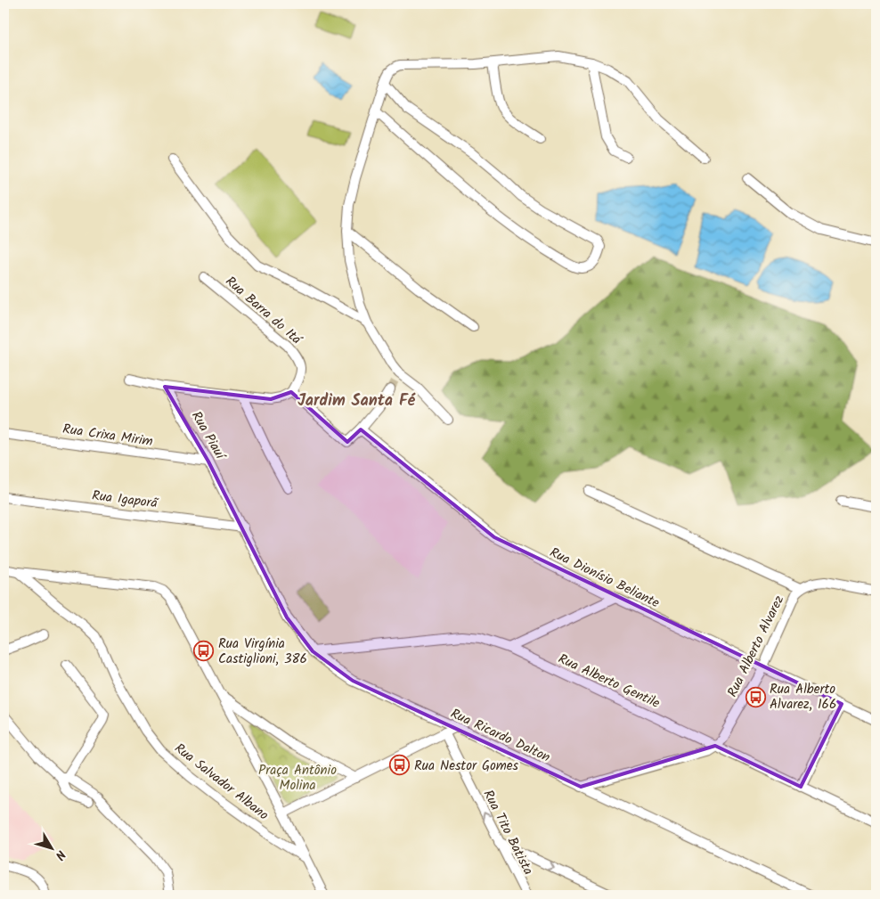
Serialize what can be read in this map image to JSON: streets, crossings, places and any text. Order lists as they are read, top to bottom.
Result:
{
  "streets": {
    "street": [
      "Rua Barra do Itá",
      "Rua Crixa Mirim",
      "Rua Piauí",
      "Rua Igaporã",
      "Rua Dionísio Beliante",
      "Rua Alberto Alvarez",
      "Rua Alberto Gentile",
      "Rua Ricardo Dalton",
      "Rua Salvador Albano",
      "Rua Tito Batista"
    ]
  },
  "crossings": [
    ["Rua Crixa Mirim", "Rua Piauí"],
    ["Rua Piauí", "Rua Igaporã"],
    ["Rua Piauí", "Rua Ricardo Dalton"],
    ["Rua Igaporã", "Rua Ricardo Dalton"],
    ["Rua Dionísio Beliante", "Rua Alberto Alvarez"],
    ["Rua Alberto Alvarez", "Rua Alberto Gentile"],
    ["Rua Alberto Gentile", "Rua Ricardo Dalton"]
  ],
  "one_way": ["Rua Tito Batista"],
  "districts": ["Jardim Santa Fé"],
  "parks": ["Praça Antônio Molina"],
  "places": {
    "bus stop": ["Rua Virgínia Castiglioni, 386", "Rua Alberto Alvarez, 166", "Rua Nestor Gomes"]
  },
  "north": "bottom right"
}
